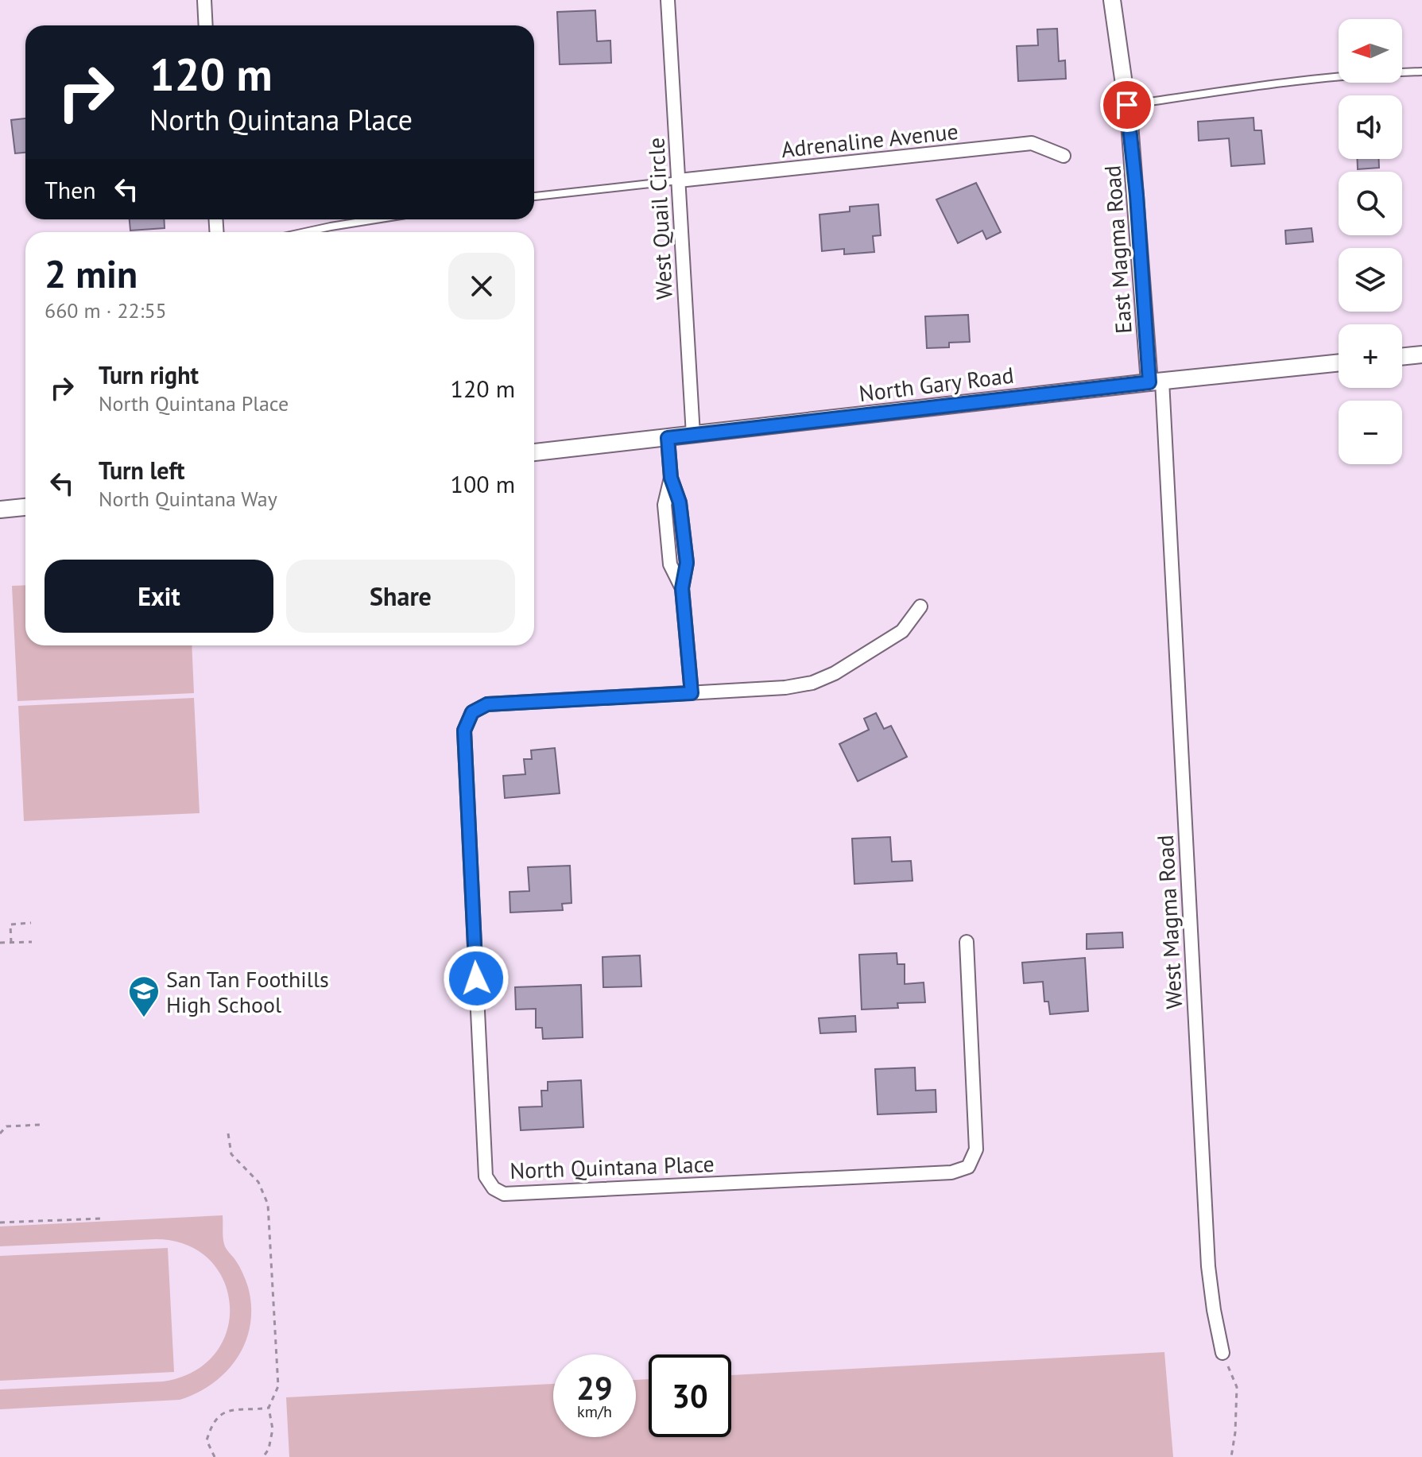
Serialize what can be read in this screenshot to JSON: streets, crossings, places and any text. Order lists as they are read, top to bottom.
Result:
{
  "streets": {
    "street": [
      "Adrenaline Avenue",
      "West Quail Circle",
      "East Magma Road",
      "North Gary Road",
      "West Magma Road",
      "North Quintana Place"
    ]
  },
  "crossings": [
    ["Adrenaline Avenue", "West Quail Circle"],
    ["West Quail Circle", "North Gary Road"],
    ["East Magma Road", "North Gary Road"],
    ["East Magma Road", "West Magma Road"],
    ["North Gary Road", "West Magma Road"]
  ],
  "places": {
    "school or university": ["San Tan Foothills High School"]
  },
  "north": "left",
  "page": {
    "map_buttons": ["+", "−"],
    "turn": ["120 m", "North Quintana Place"],
    "then": "Then",
    "heading": ["2 min", "660 m · 22:55"],
    "list": [
      {
        "name": "Turn right",
        "note": "North Quintana Place",
        "value": "120 m"
      },
      {
        "name": "Turn left",
        "note": "North Quintana Way",
        "value": "100 m"
      }
    ],
    "buttons": ["Exit", "Share"],
    "speed": "29 km/h",
    "limit": "30"
  }
}
